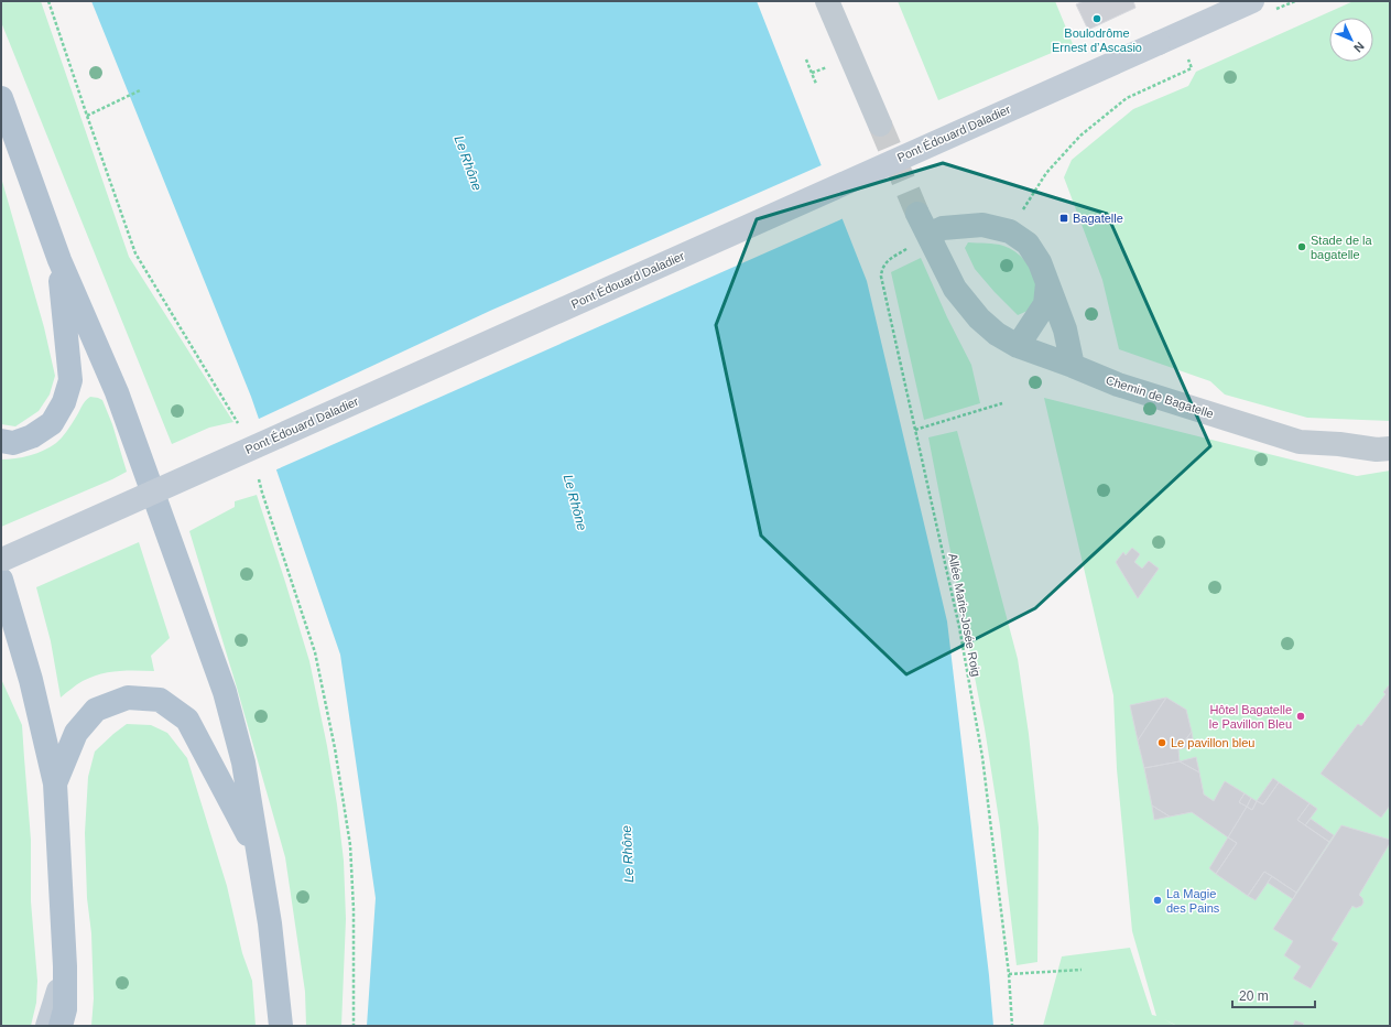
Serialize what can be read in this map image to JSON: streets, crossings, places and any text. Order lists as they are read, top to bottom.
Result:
{
  "streets": {
    "main road": ["Pont Édouard Daladier"],
    "street": ["Chemin de Bagatelle"],
    "path": ["Allée Marie-Josée Roig"]
  },
  "crossings": [
    ["Chemin de Bagatelle", "Allée Marie-Josée Roig"]
  ],
  "water": ["Le Rhône"],
  "places": {
    "other": [
      "Boulodrôme Ernest d’Ascasio",
      "Stade de la bagatelle",
      "Hôtel Bagatelle le Pavillon Bleu",
      "Le pavillon bleu",
      "La Magie des Pains"
    ],
    "transit": ["Bagatelle"]
  },
  "scale_bar": "20 m",
  "north": "bottom right"
}
